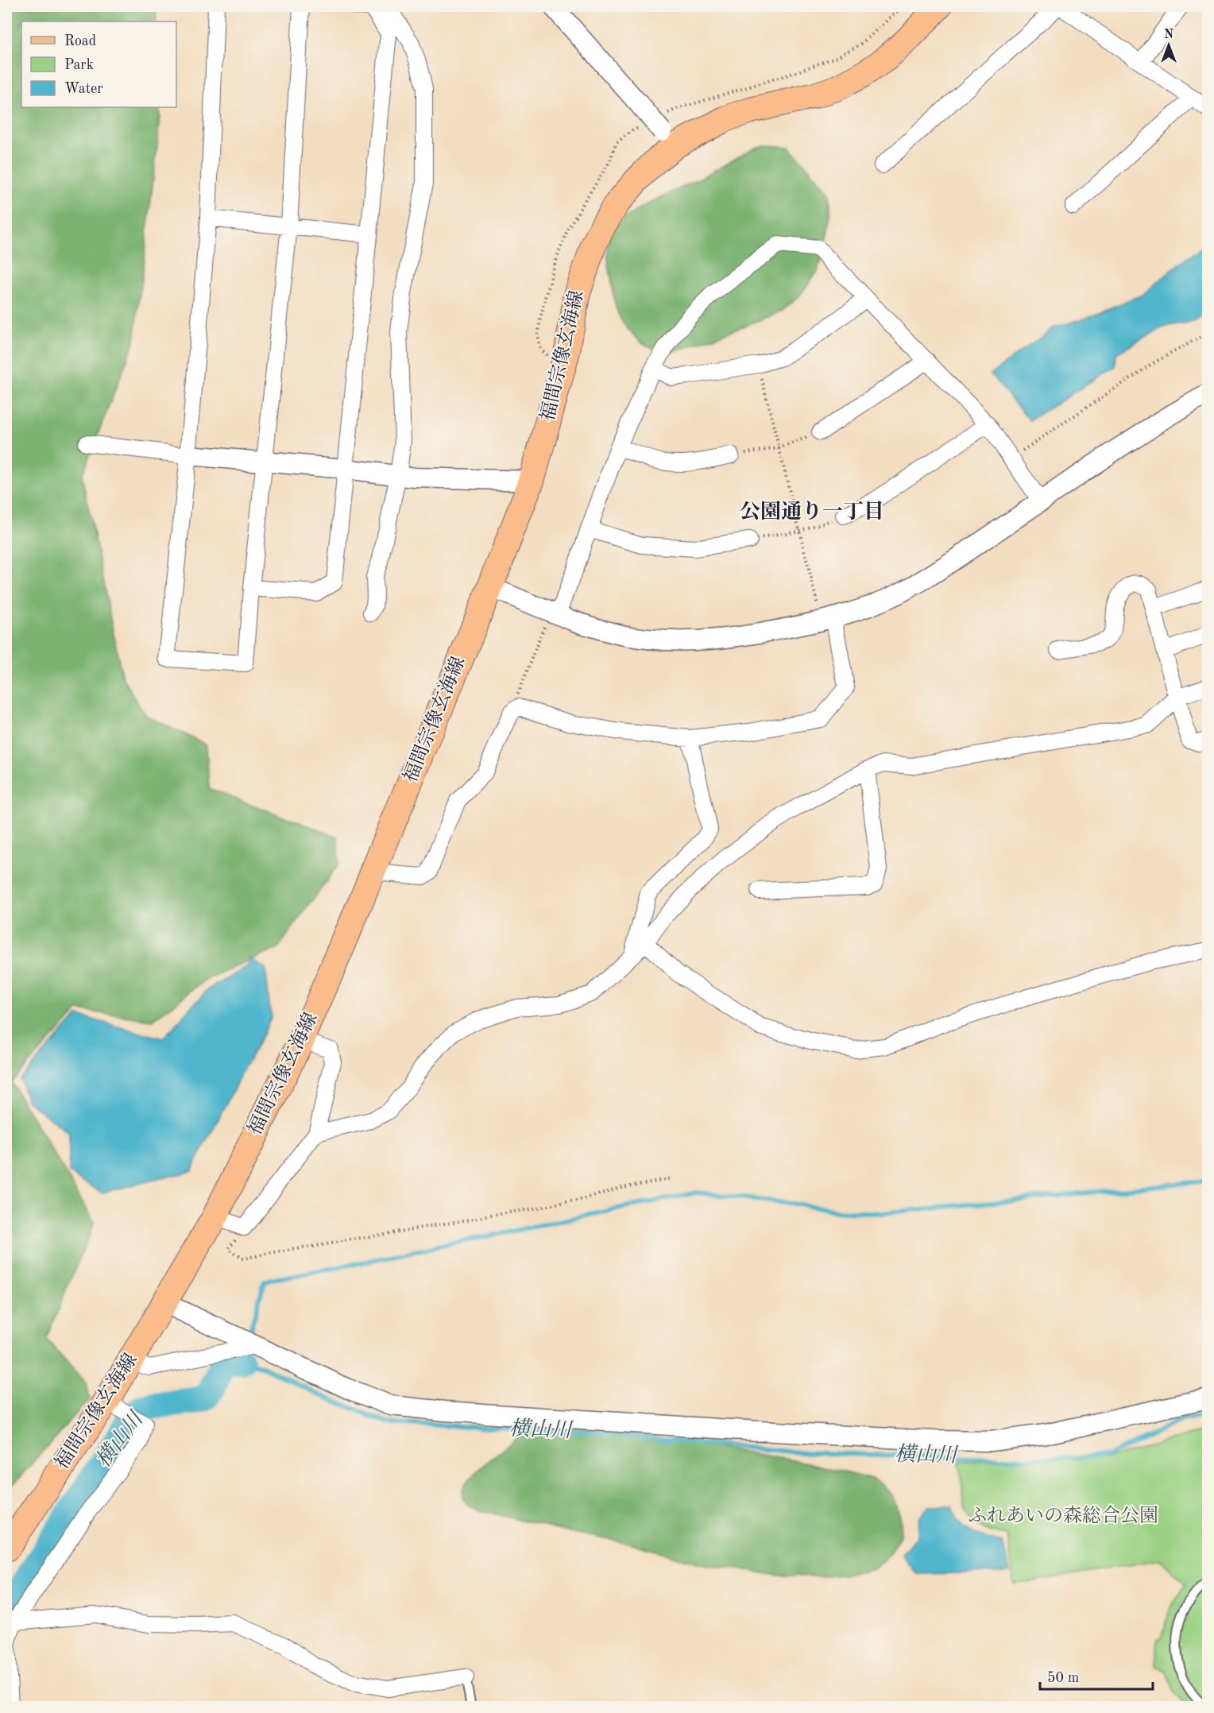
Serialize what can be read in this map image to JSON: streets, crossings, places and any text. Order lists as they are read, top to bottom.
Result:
{
  "streets": {
    "main road": ["福間宗像玄海線"]
  },
  "districts": ["公園通り一丁目"],
  "water": ["横山川"],
  "parks": ["ふれあいの森総合公園"],
  "legend": ["Road", "Park", "Water"],
  "scale_bar": "50 m",
  "north": "top"
}
